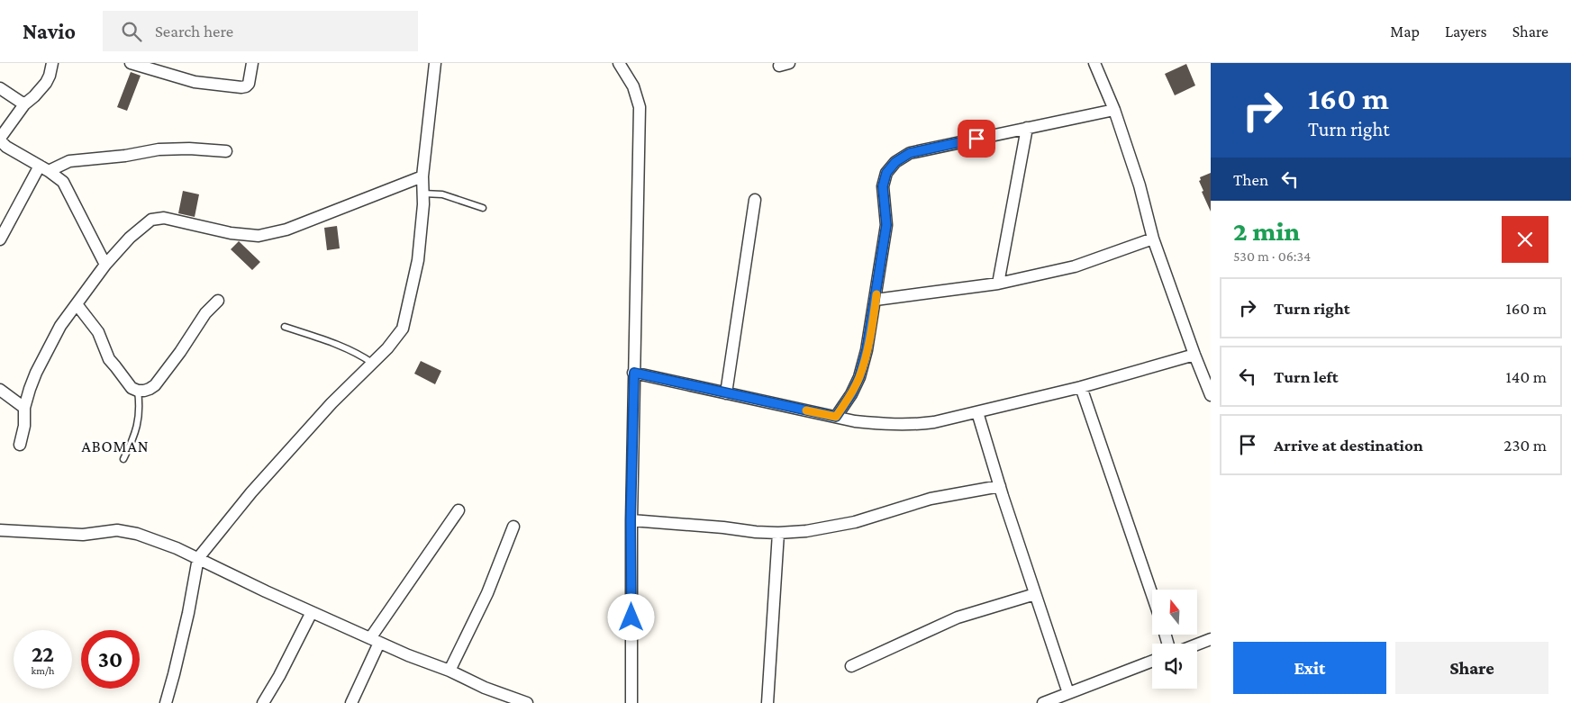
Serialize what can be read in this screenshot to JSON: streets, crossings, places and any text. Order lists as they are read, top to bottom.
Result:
{
  "districts": ["ABOMAN"],
  "north": "top",
  "page": {
    "header": "Navio",
    "search": "Search here",
    "nav": ["Map", "Layers", "Share"],
    "turn": ["160 m", "Turn right"],
    "then": "Then",
    "heading": ["2 min", "530 m · 06:34"],
    "list": [
      {
        "name": "Turn right",
        "value": "160 m"
      },
      {
        "name": "Turn left",
        "value": "140 m"
      },
      {
        "name": "Arrive at destination",
        "value": "230 m"
      }
    ],
    "speed": "22 km/h",
    "limit": "30",
    "buttons": ["Exit", "Share"]
  }
}
